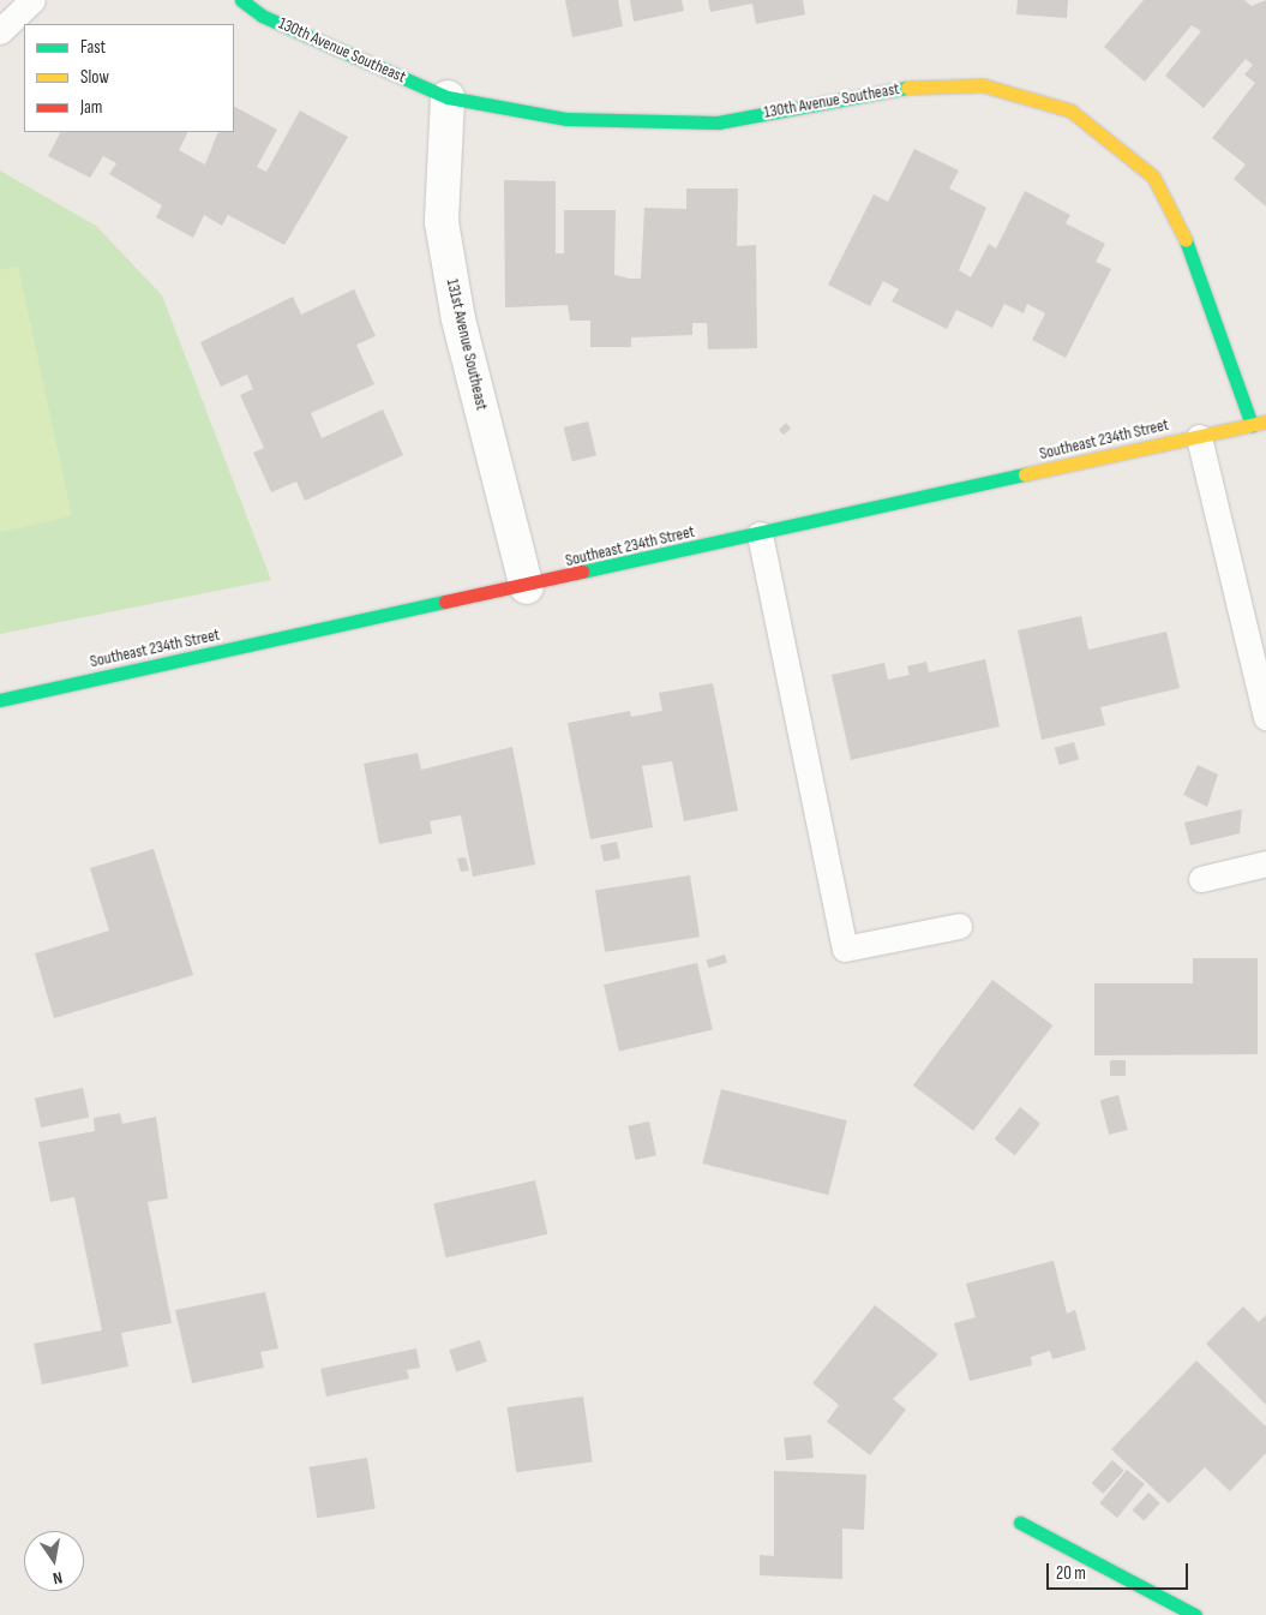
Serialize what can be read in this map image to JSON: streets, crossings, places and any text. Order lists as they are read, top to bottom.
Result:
{
  "streets": {
    "street": ["130th Avenue Southeast", "131st Avenue Southeast", "Southeast 234th Street"]
  },
  "crossings": [
    ["130th Avenue Southeast", "131st Avenue Southeast"],
    ["130th Avenue Southeast", "Southeast 234th Street"],
    ["131st Avenue Southeast", "Southeast 234th Street"]
  ],
  "legend": ["Fast", "Slow", "Jam"],
  "scale_bar": "20 m",
  "north": "bottom"
}
